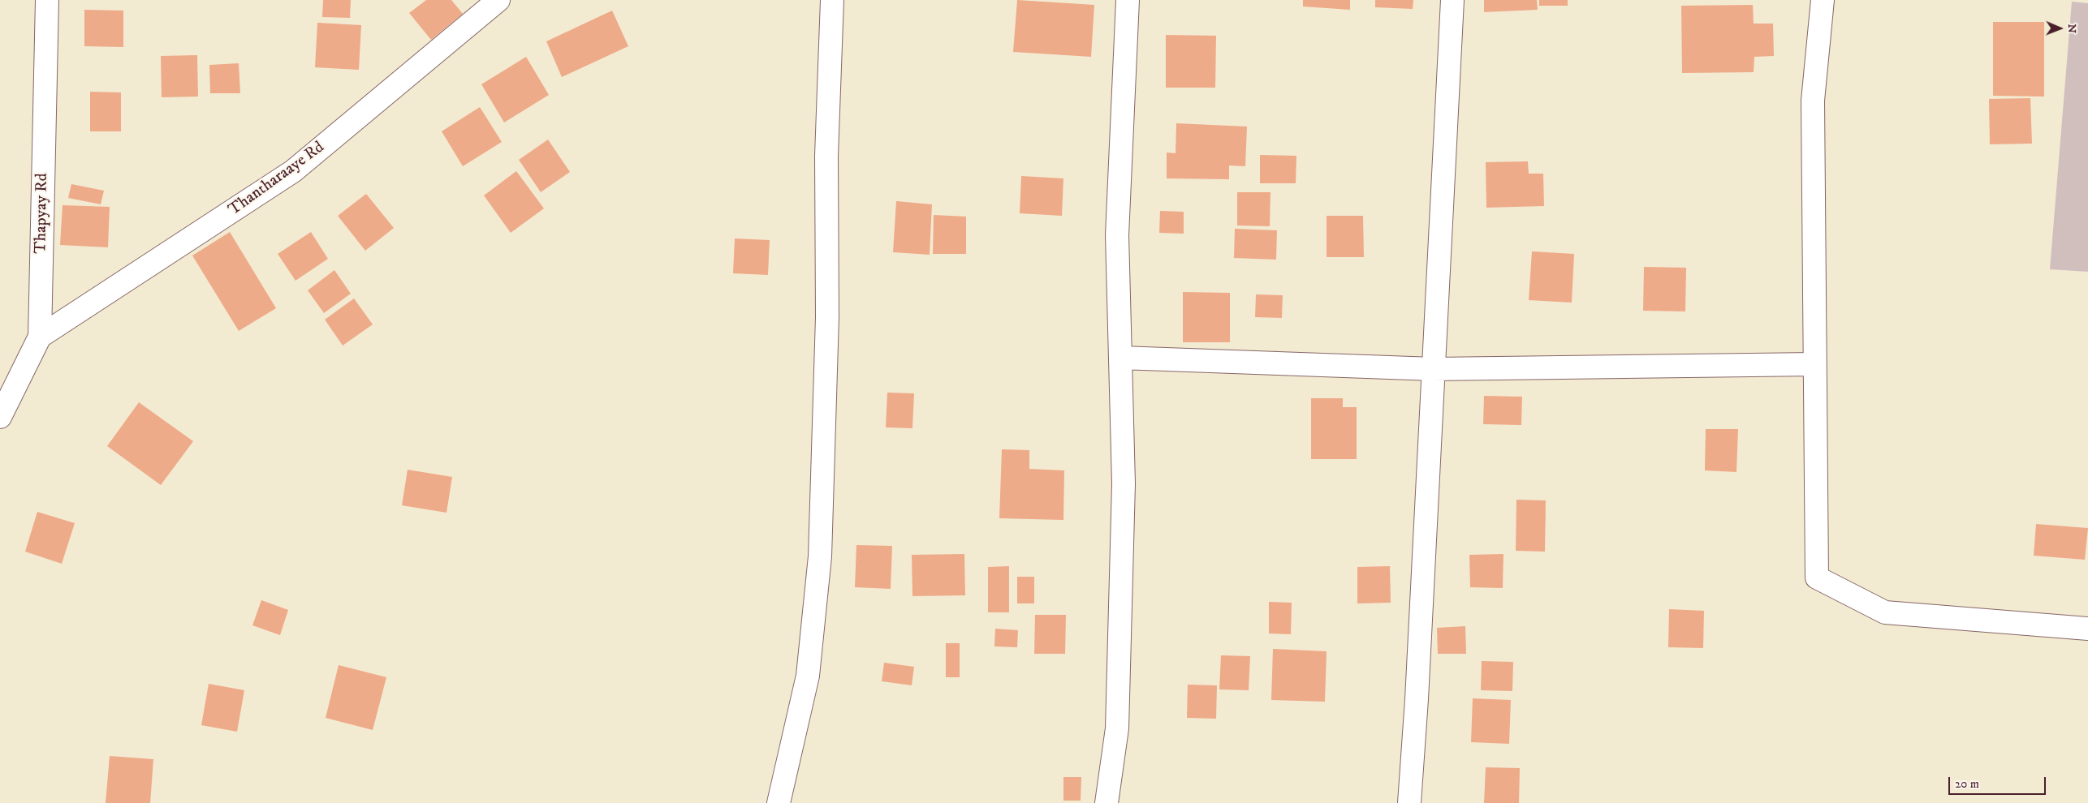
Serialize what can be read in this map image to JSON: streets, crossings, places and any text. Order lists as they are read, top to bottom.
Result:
{
  "streets": {
    "street": ["Thantharaaye Rd", "Thapyay Rd"]
  },
  "crossings": [
    ["Thantharaaye Rd", "Thapyay Rd"]
  ],
  "scale_bar": "20 m",
  "north": "right"
}
